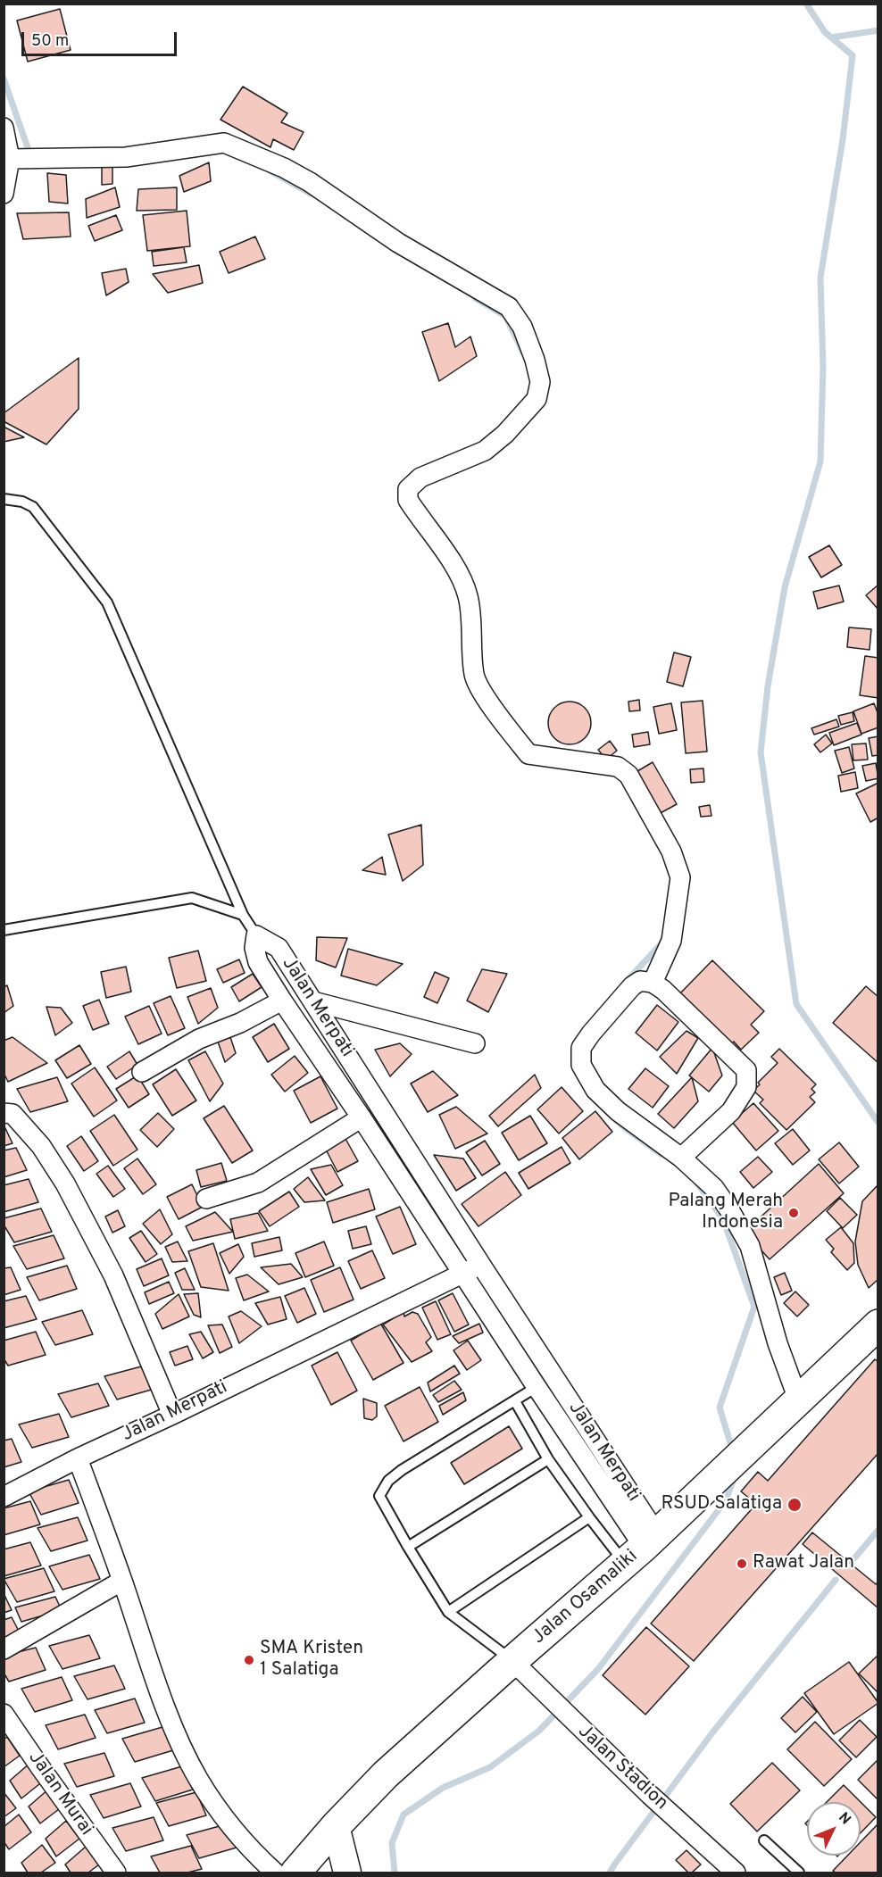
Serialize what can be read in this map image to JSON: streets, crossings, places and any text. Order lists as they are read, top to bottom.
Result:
{
  "streets": {
    "main road": ["Jalan Osamaliki"],
    "street": ["Jalan Merpati", "Jalan Stadion", "Jalan Murai"]
  },
  "crossings": [
    ["Jalan Merpati", "Jalan Osamaliki"],
    ["Jalan Osamaliki", "Jalan Stadion"]
  ],
  "places": [
    "Palang Merah Indonesia",
    "RSUD Salatiga",
    "Rawat Jalan",
    "SMA Kristen 1 Salatiga"
  ],
  "scale_bar": "50 m",
  "north": "top right"
}
